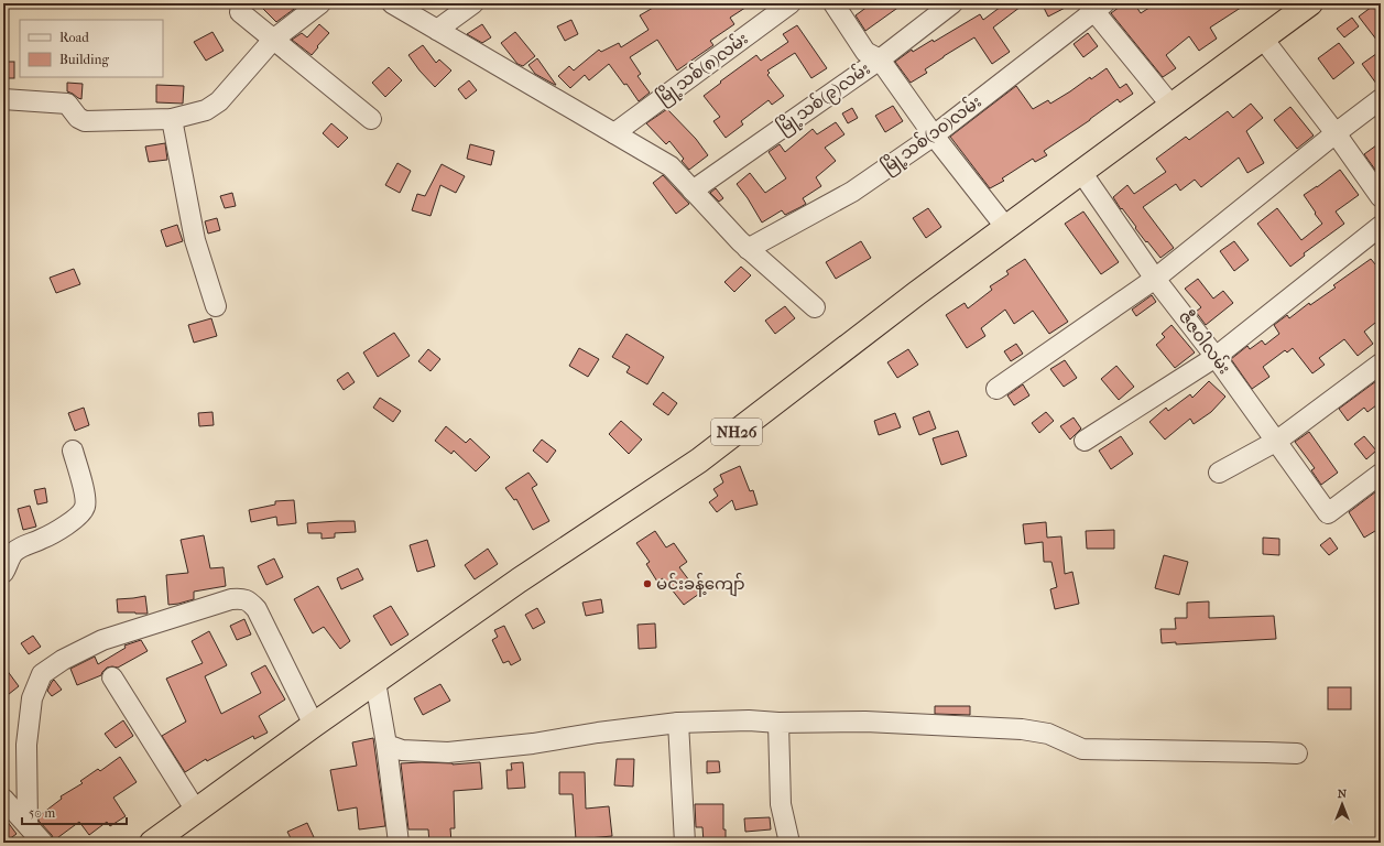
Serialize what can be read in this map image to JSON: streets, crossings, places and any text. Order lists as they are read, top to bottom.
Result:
{
  "streets": {
    "highway": ["NH26"],
    "street": [
      "မြို့သစ်(၈)လမ်း",
      "မြို့သစ်(၉)လမ်း",
      "မြို့သစ်(၁၀)လမ်း",
      "ဇီဇဝါလမ်း"
    ]
  },
  "crossings": [
    ["ဇီဇဝါလမ်း", "NH26"]
  ],
  "places": ["မင်းခန့်ကျော်"],
  "legend": ["Road", "Building"],
  "scale_bar": "50 m",
  "north": "top"
}
